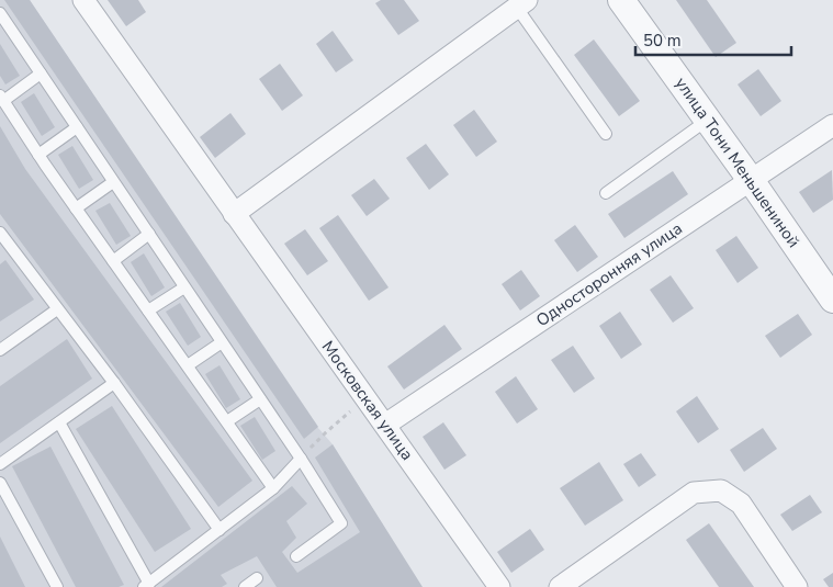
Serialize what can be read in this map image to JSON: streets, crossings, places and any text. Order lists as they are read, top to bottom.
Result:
{
  "streets": {
    "street": ["улица Тони Меньшениной", "Односторонняя улица", "Московская улица"]
  },
  "crossings": [
    ["улица Тони Меньшениной", "Односторонняя улица"],
    ["Односторонняя улица", "Московская улица"]
  ],
  "scale_bar": "50 m"
}
